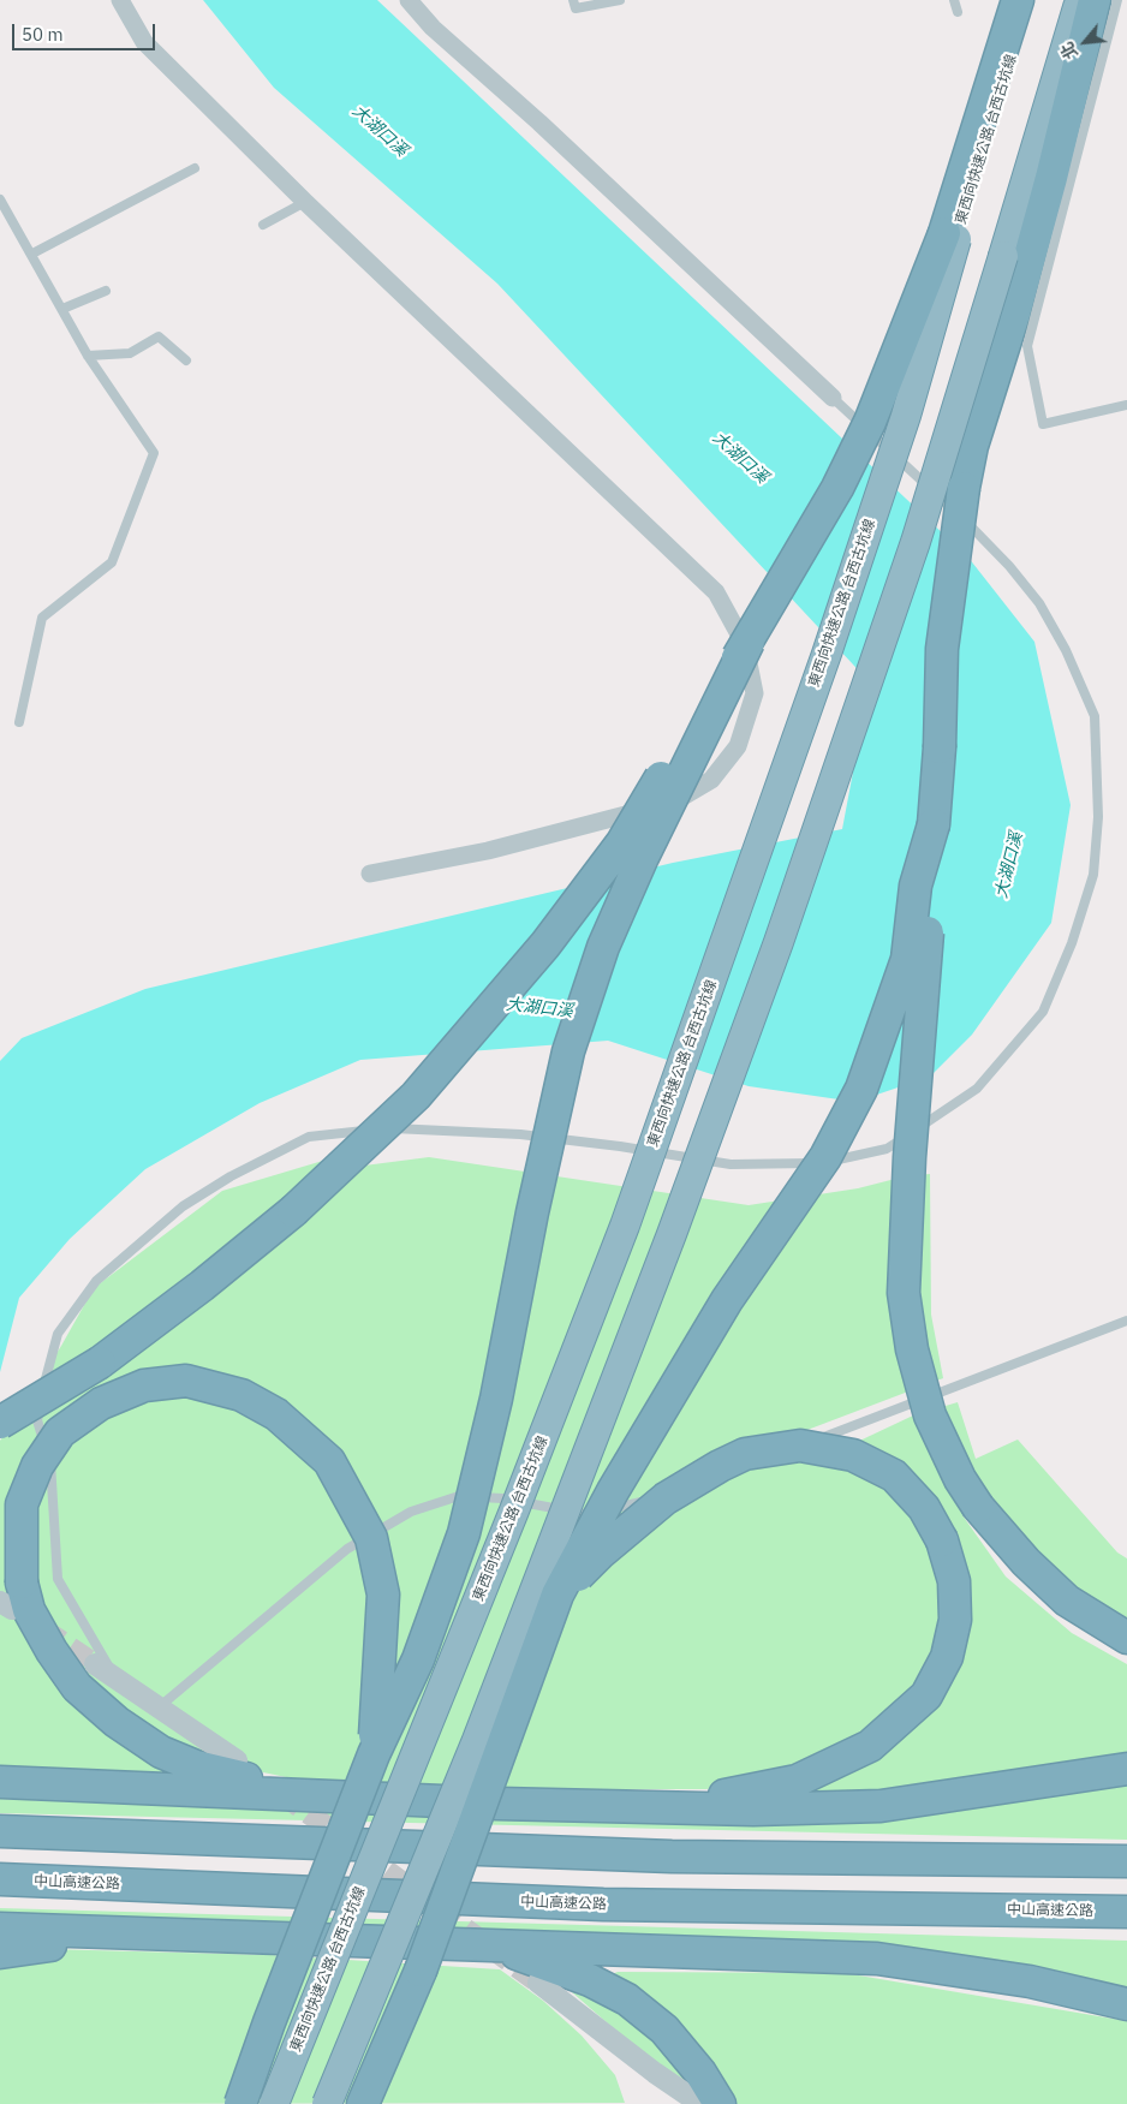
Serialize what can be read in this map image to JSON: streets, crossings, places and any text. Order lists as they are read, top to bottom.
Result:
{
  "streets": {
    "highway": ["東西向快速公路 台西古坑線", "中山高速公路"]
  },
  "water": ["大湖口溪"],
  "scale_bar": "50 m",
  "north": "bottom left"
}
